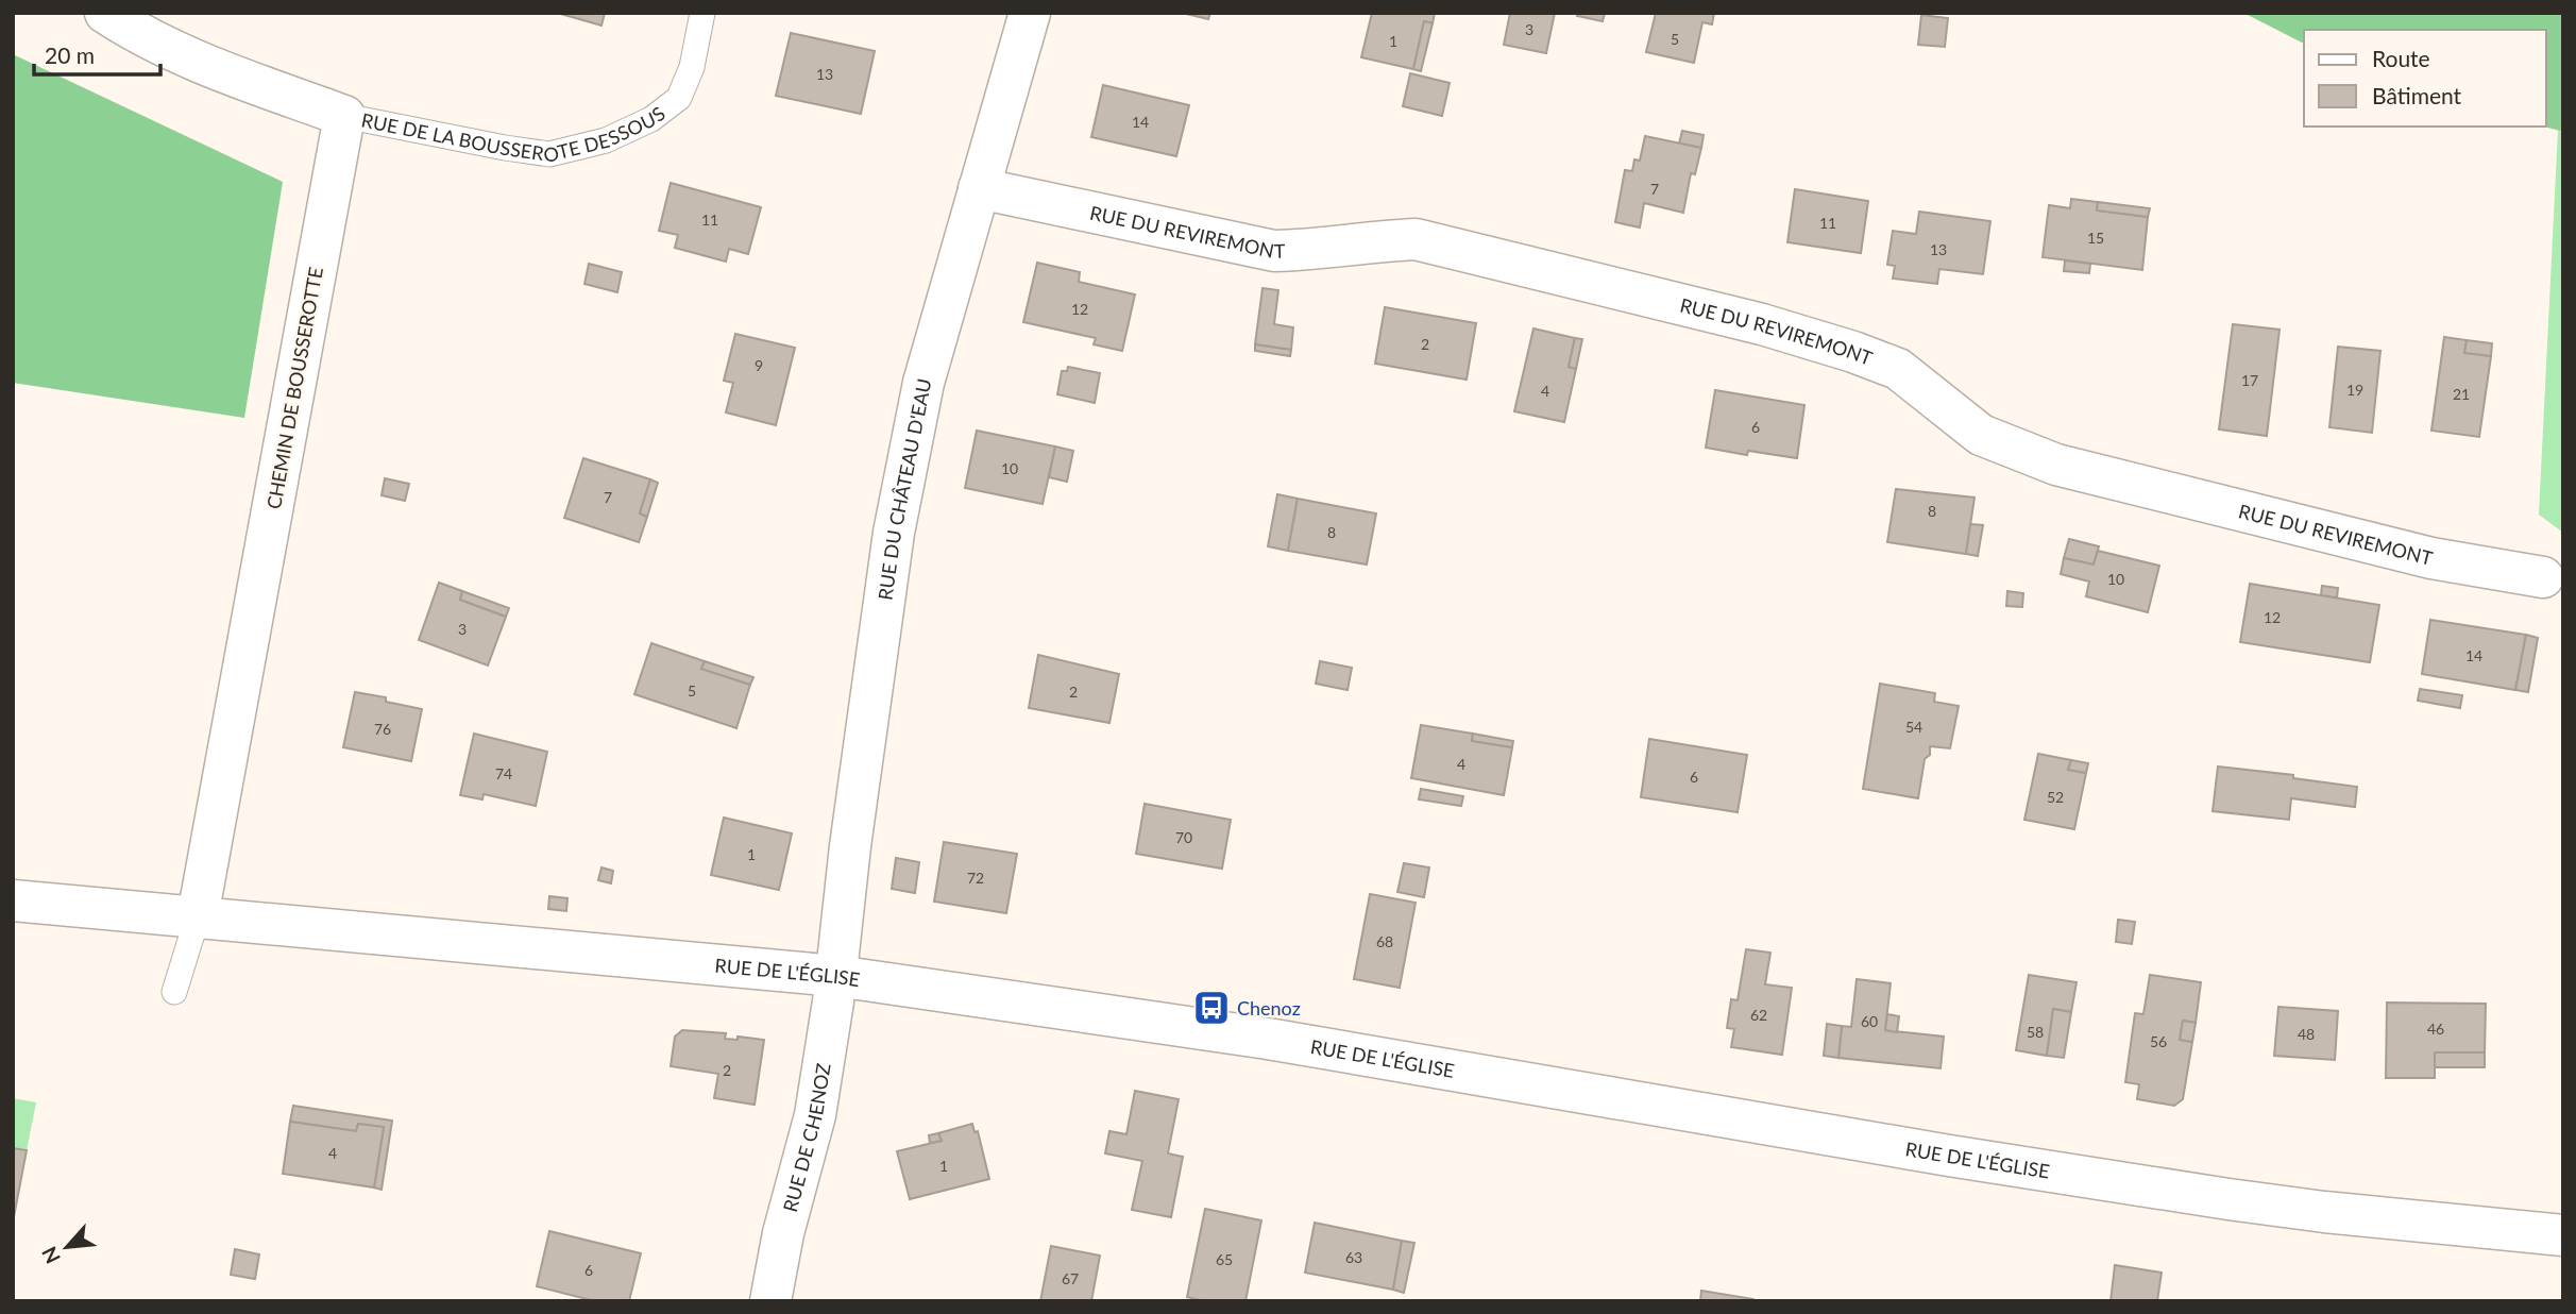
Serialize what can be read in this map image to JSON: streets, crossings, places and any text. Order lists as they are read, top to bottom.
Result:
{
  "streets": {
    "street": [
      "RUE DU REVIREMONT",
      "CHEMIN DE BOUSSEROTTE",
      "RUE DU CHÂTEAU D'EAU",
      "RUE DE L'ÉGLISE",
      "RUE DE CHENOZ"
    ],
    "lane": ["RUE DE LA BOUSSEROTE DESSOUS"]
  },
  "crossings": [
    ["RUE DE LA BOUSSEROTE DESSOUS", "CHEMIN DE BOUSSEROTTE"],
    ["RUE DU REVIREMONT", "RUE DU CHÂTEAU D'EAU"],
    ["CHEMIN DE BOUSSEROTTE", "RUE DE L'ÉGLISE"],
    ["RUE DU CHÂTEAU D'EAU", "RUE DE L'ÉGLISE"],
    ["RUE DU CHÂTEAU D'EAU", "RUE DE CHENOZ"],
    ["RUE DE L'ÉGLISE", "RUE DE CHENOZ"]
  ],
  "places": {
    "bus stop": ["Chenoz"]
  },
  "house_numbers": [
    "3",
    "5",
    "1",
    "13",
    "14",
    "7",
    "11",
    "11",
    "15",
    "13",
    "12",
    "2",
    "9",
    "17",
    "19",
    "4",
    "21",
    "6",
    "10",
    "7",
    "8",
    "8",
    "10",
    "12",
    "3",
    "14",
    "5",
    "2",
    "54",
    "76",
    "4",
    "74",
    "6",
    "52",
    "70",
    "1",
    "72",
    "68",
    "62",
    "60",
    "46",
    "58",
    "48",
    "56",
    "2",
    "4",
    "1",
    "63",
    "65",
    "6",
    "67"
  ],
  "legend": ["Route", "Bâtiment"],
  "scale_bar": "20 m",
  "north": "bottom left"
}
